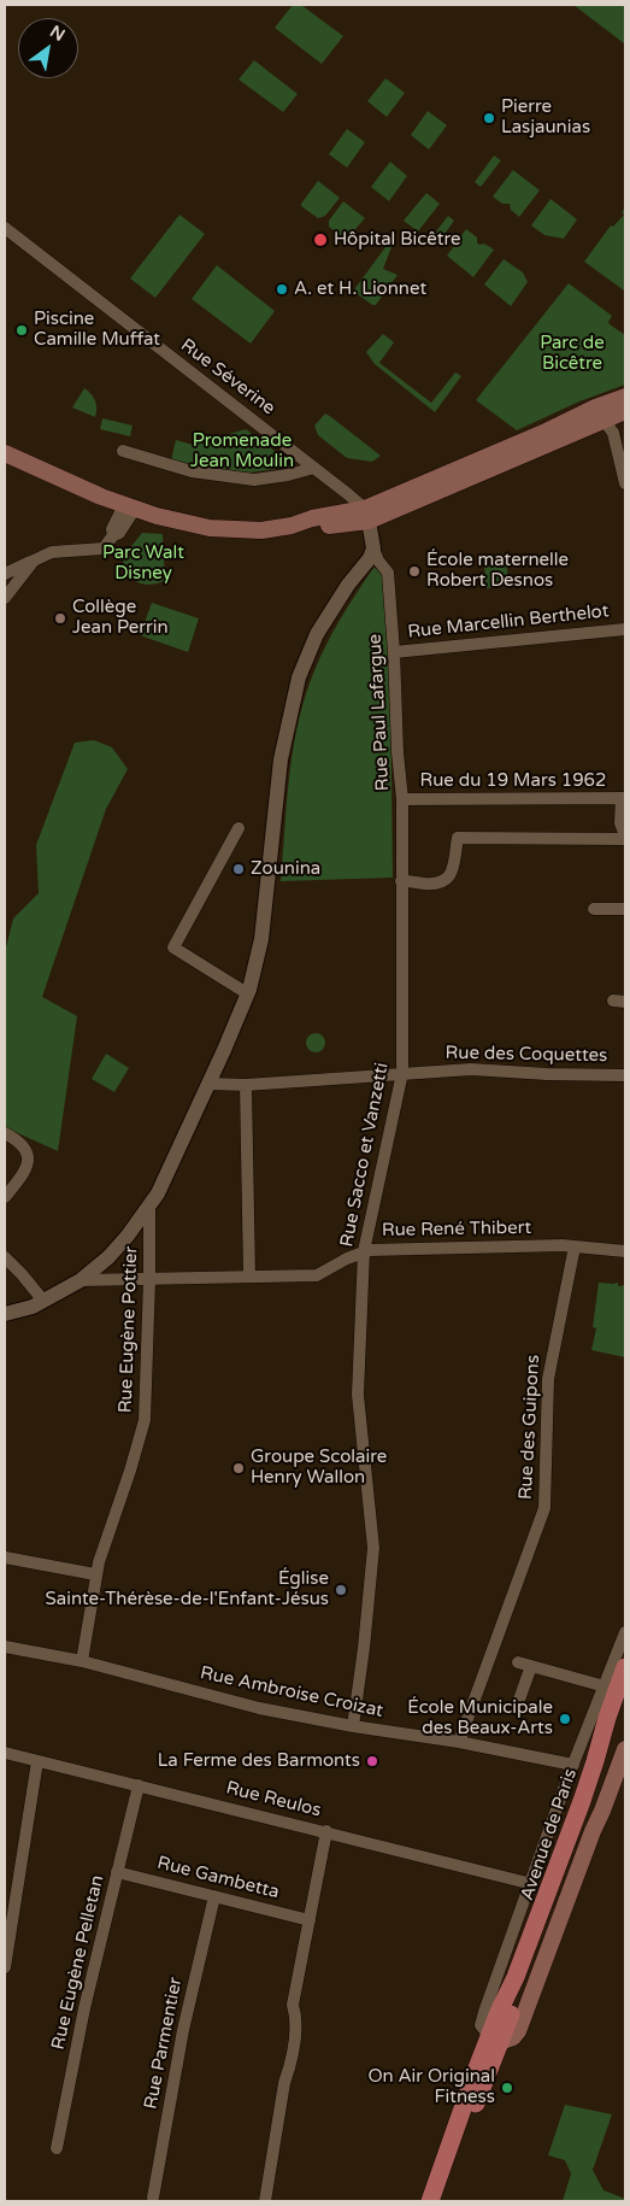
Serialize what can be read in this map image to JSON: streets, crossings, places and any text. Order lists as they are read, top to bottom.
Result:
{
  "streets": {
    "main road": ["Avenue de Paris"],
    "street": [
      "Rue Séverine",
      "Rue Marcellin Berthelot",
      "Rue Paul Lafargue",
      "Rue du 19 Mars 1962",
      "Rue des Coquettes",
      "Rue Sacco et Vanzetti",
      "Rue René Thibert",
      "Rue Eugène Pottier",
      "Rue des Guipons",
      "Rue Ambroise Croizat",
      "Rue Reulos",
      "Rue Gambetta",
      "Rue Eugène Pelletan",
      "Rue Parmentier"
    ]
  },
  "crossings": [
    ["Rue Marcellin Berthelot", "Rue Paul Lafargue"],
    ["Rue Paul Lafargue", "Rue du 19 Mars 1962"],
    ["Rue Paul Lafargue", "Rue Sacco et Vanzetti"],
    ["Rue des Coquettes", "Rue Sacco et Vanzetti"],
    ["Rue Sacco et Vanzetti", "Rue René Thibert"],
    ["Rue Sacco et Vanzetti", "Rue Ambroise Croizat"],
    ["Rue René Thibert", "Rue Eugène Pottier"],
    ["Rue René Thibert", "Rue des Guipons"],
    ["Rue Eugène Pottier", "Rue Ambroise Croizat"],
    ["Rue des Guipons", "Rue Ambroise Croizat"],
    ["Rue Ambroise Croizat", "Avenue de Paris"],
    ["Rue Reulos", "Avenue de Paris"],
    ["Rue Reulos", "Rue Eugène Pelletan"],
    ["Rue Gambetta", "Rue Eugène Pelletan"],
    ["Rue Gambetta", "Rue Parmentier"]
  ],
  "parks": ["Parc de Bicêtre", "Promenade Jean Moulin", "Parc Walt Disney"],
  "places": [
    "Pierre Lasjaunias",
    "Hôpital Bicêtre",
    "A. et H. Lionnet",
    "Piscine Camille Muffat",
    "École maternelle Robert Desnos",
    "Collège Jean Perrin",
    "Zounina",
    "Groupe Scolaire Henry Wallon",
    "Église Sainte-Thérèse-de-l'Enfant-Jésus",
    "École Municipale des Beaux-Arts",
    "La Ferme des Barmonts",
    "On Air Original Fitness"
  ],
  "north": "top right"
}
